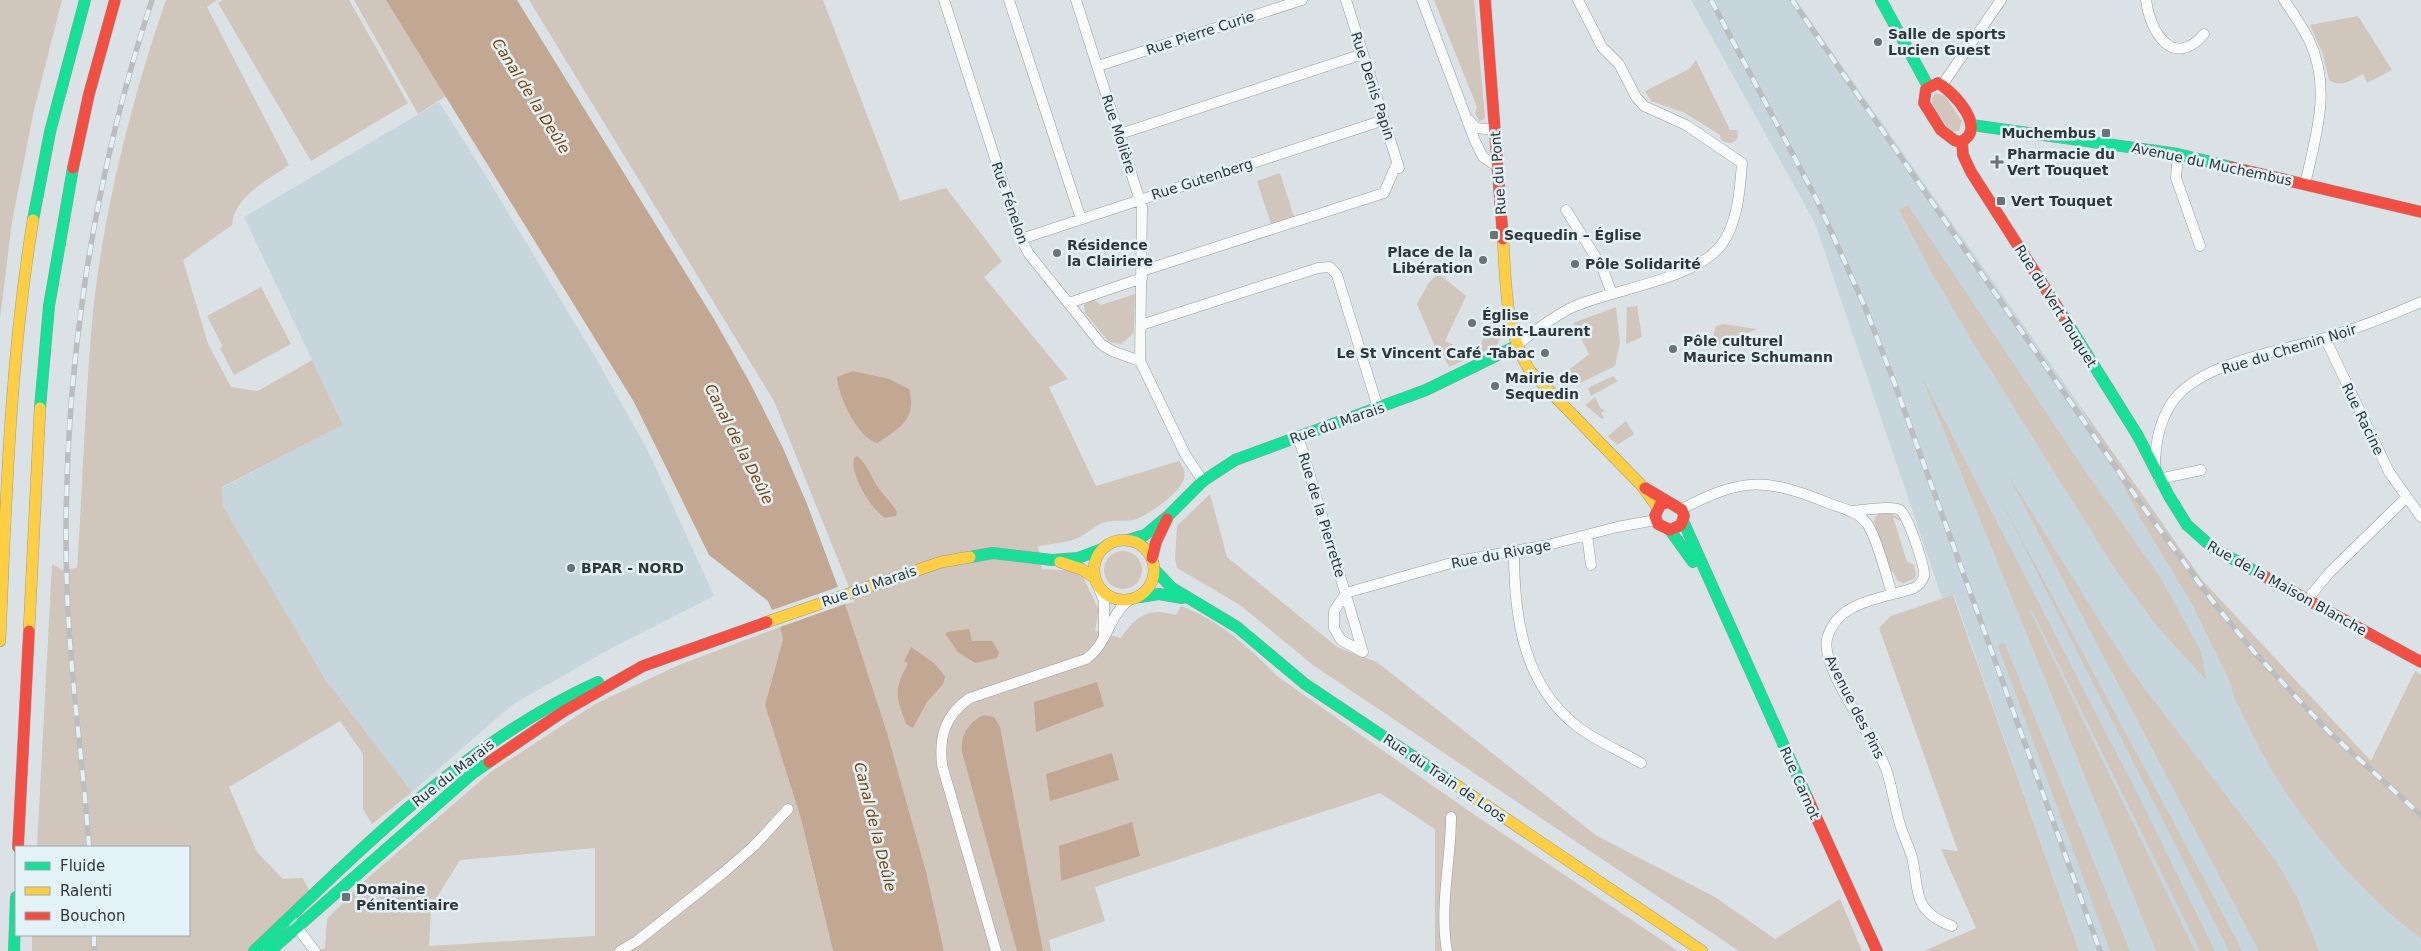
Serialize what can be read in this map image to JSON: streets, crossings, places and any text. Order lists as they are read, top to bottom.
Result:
{
  "streets": {
    "main road": [
      "Avenue du Muchembus",
      "Rue du Pont",
      "Rue du Vert Touquet",
      "Rue du Marais",
      "Rue de la Maison Blanche",
      "Rue du Train de Loos",
      "Rue Carnot"
    ],
    "street": [
      "Rue Pierre Curie",
      "Rue Denis Papin",
      "Rue Molière",
      "Rue Gutenberg",
      "Rue Fénelon",
      "Rue du Chemin Noir",
      "Rue Racine",
      "Rue de la Pierrette",
      "Rue du Rivage",
      "Avenue des Pins"
    ]
  },
  "crossings": [
    ["Rue Pierre Curie", "Rue Molière"],
    ["Rue Denis Papin", "Rue Molière"],
    ["Rue Denis Papin", "Rue Gutenberg"],
    ["Rue Molière", "Rue Gutenberg"],
    ["Rue Molière", "Rue Fénelon"],
    ["Rue du Pont", "Rue du Marais"],
    ["Rue Gutenberg", "Rue Fénelon"],
    ["Rue du Vert Touquet", "Rue du Chemin Noir"],
    ["Rue du Vert Touquet", "Rue de la Maison Blanche"],
    ["Rue du Chemin Noir", "Rue Racine"],
    ["Rue du Chemin Noir", "Rue de la Maison Blanche"],
    ["Rue du Marais", "Rue de la Pierrette"],
    ["Rue du Marais", "Rue du Train de Loos"],
    ["Rue de la Pierrette", "Rue du Rivage"],
    ["Rue du Rivage", "Rue Carnot"]
  ],
  "water": ["Canal de la Deûle"],
  "places": {
    "other": [
      "Salle de sports Lucien Guest",
      "Résidence la Clairiere",
      "Place de la Libération",
      "Pôle Solidarité",
      "Église Saint-Laurent",
      "Pôle culturel Maurice Schumann",
      "Le St Vincent Café -Tabac",
      "Mairie de Sequedin",
      "BPAR - NORD"
    ],
    "transit": [
      "Muchembus",
      "Vert Touquet",
      "Sequedin – Église",
      "Domaine Pénitentiaire"
    ],
    "health": ["Pharmacie du Vert Touquet"]
  },
  "legend": ["Fluide", "Ralenti", "Bouchon"]
}
